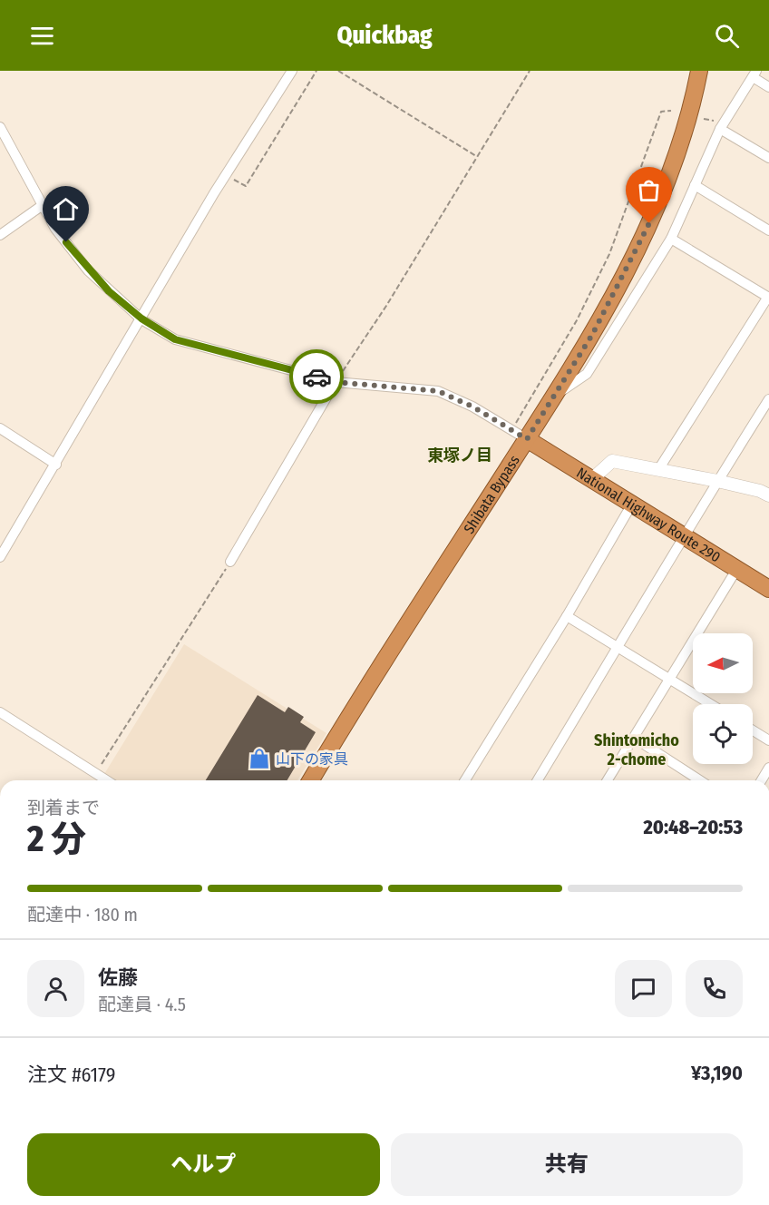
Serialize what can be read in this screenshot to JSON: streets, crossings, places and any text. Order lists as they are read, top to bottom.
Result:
{
  "streets": {
    "highway": ["Shibata Bypass", "National Highway Route 290"]
  },
  "crossings": [
    ["Shibata Bypass", "National Highway Route 290"]
  ],
  "districts": ["東塚ノ目", "Shintomicho 2-chome"],
  "places": {
    "shop": ["山下の家具"]
  },
  "north": "left",
  "page": {
    "header": "Quickbag",
    "heading": ["2 分", "到着まで", "20:48–20:53"],
    "panel": [
      "佐藤",
      "配達員 · 4.5",
      "注文 #6179",
      "¥3,190"
    ],
    "bar": "配達中 · 180 m",
    "buttons": ["ヘルプ", "共有"]
  }
}
